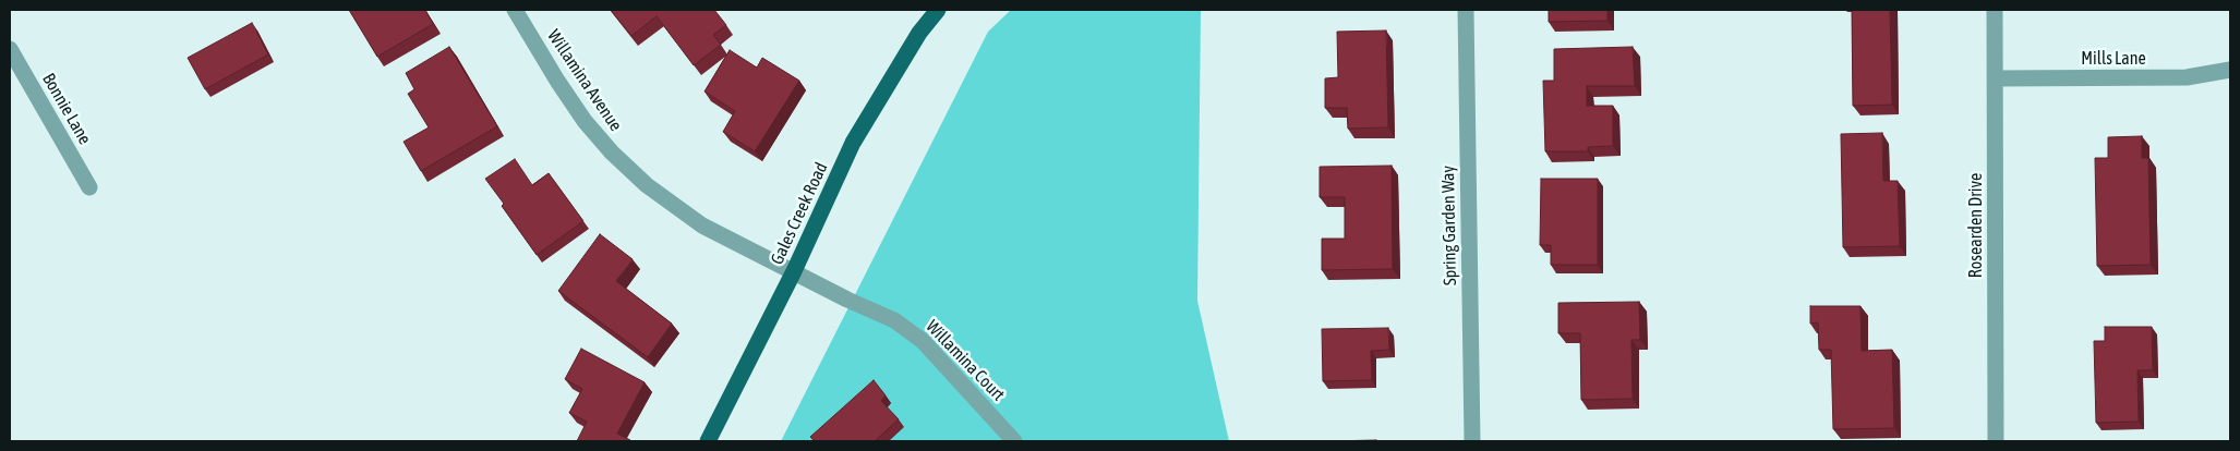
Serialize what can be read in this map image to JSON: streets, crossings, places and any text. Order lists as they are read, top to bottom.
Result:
{
  "streets": {
    "main road": ["Gales Creek Road"],
    "street": [
      "Mills Lane",
      "Willamina Avenue",
      "Bonnie Lane",
      "Spring Garden Way",
      "Rosearden Drive",
      "Willamina Court"
    ]
  },
  "crossings": [
    ["Mills Lane", "Rosearden Drive"],
    ["Willamina Avenue", "Gales Creek Road"],
    ["Willamina Avenue", "Willamina Court"],
    ["Gales Creek Road", "Willamina Court"]
  ]
}
